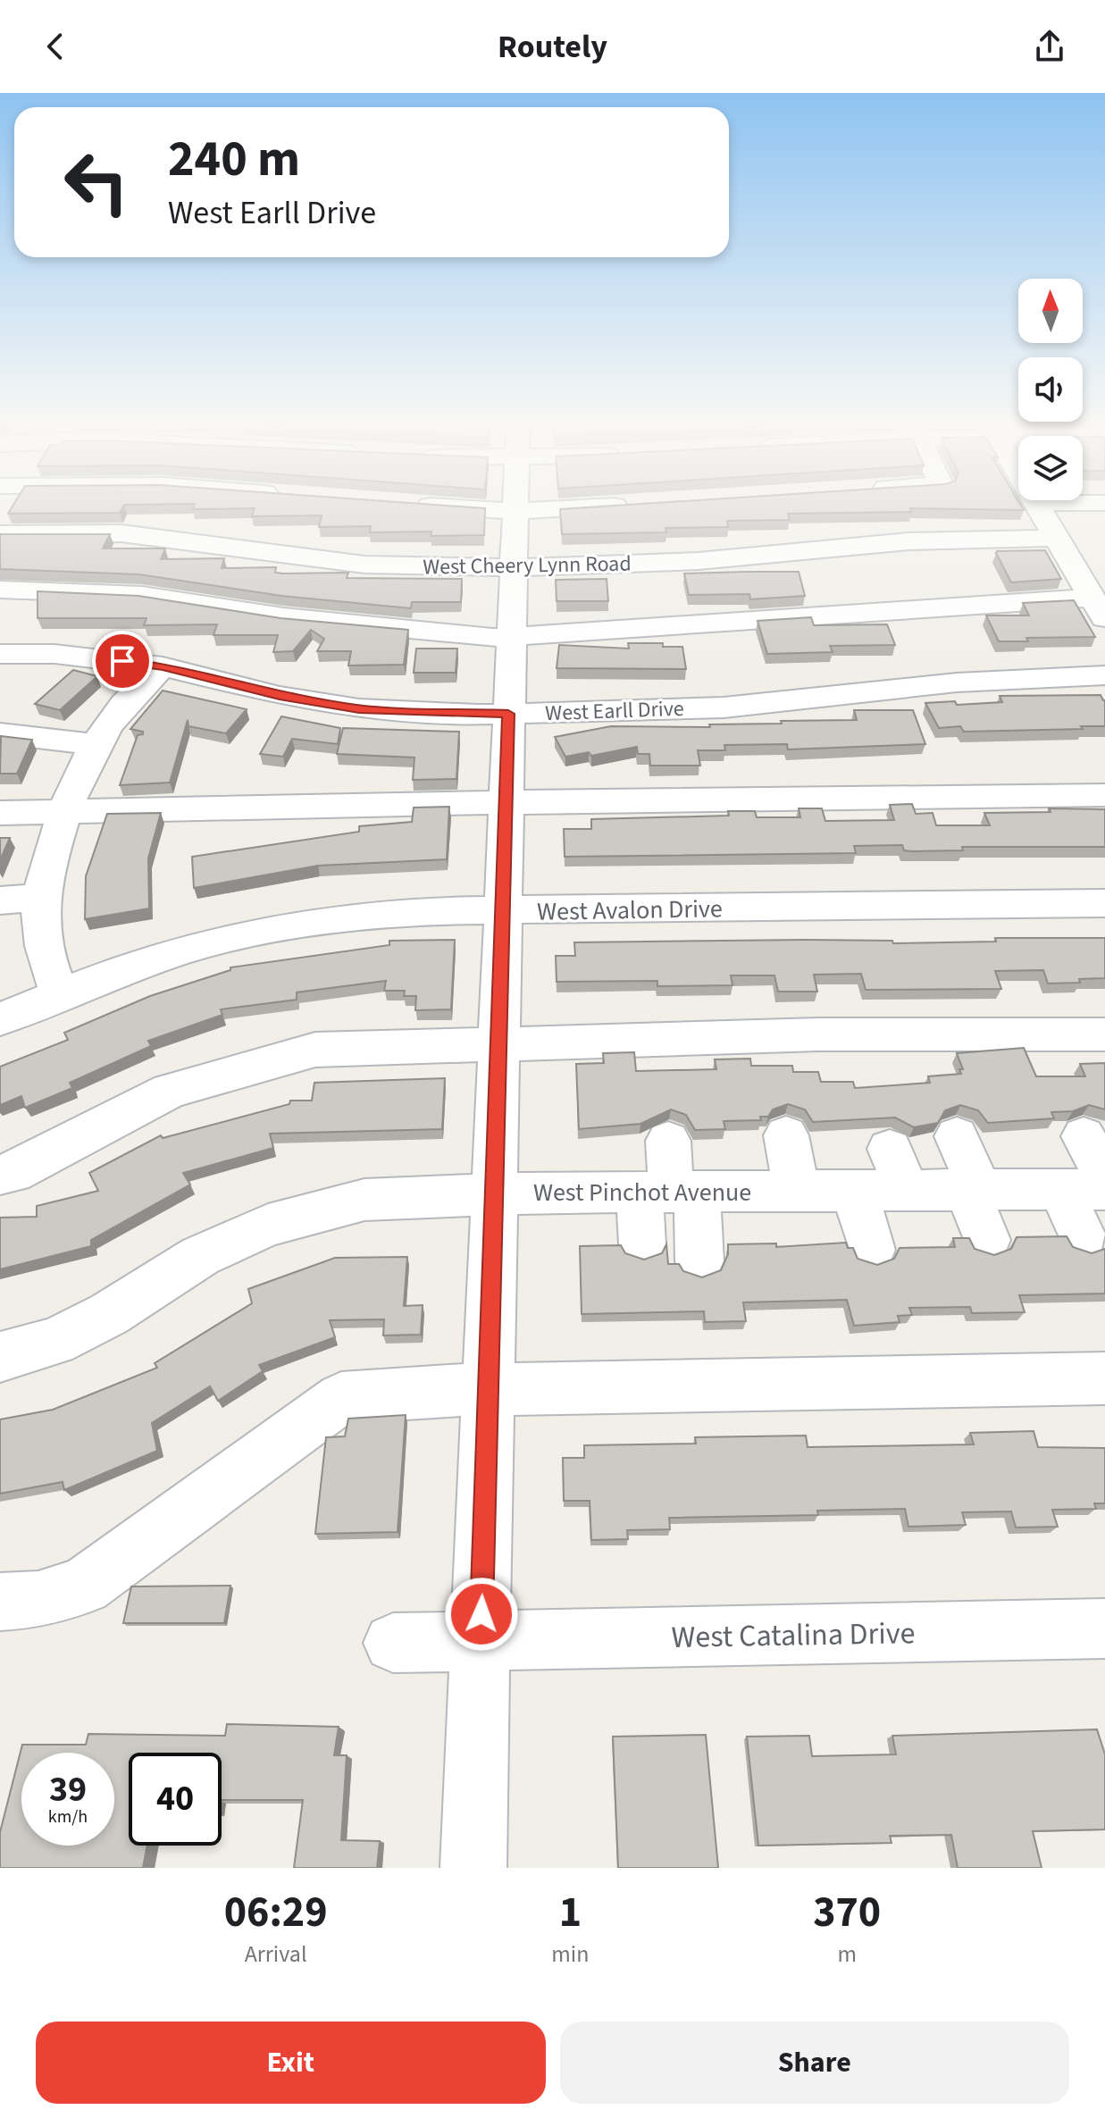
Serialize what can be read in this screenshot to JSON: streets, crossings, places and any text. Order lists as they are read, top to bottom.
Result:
{
  "streets": {
    "street": [
      "West Cheery Lynn Road",
      "West Earll Drive",
      "West Avalon Drive",
      "West Pinchot Avenue",
      "West Catalina Drive"
    ]
  },
  "north": "top",
  "page": {
    "header": "Routely",
    "turn": ["240 m", "West Earll Drive"],
    "speed": "39 km/h",
    "limit": "40",
    "eta": [
      "06:29",
      "Arrival",
      "1",
      "min",
      "370",
      "m"
    ],
    "buttons": ["Exit", "Share"]
  }
}
